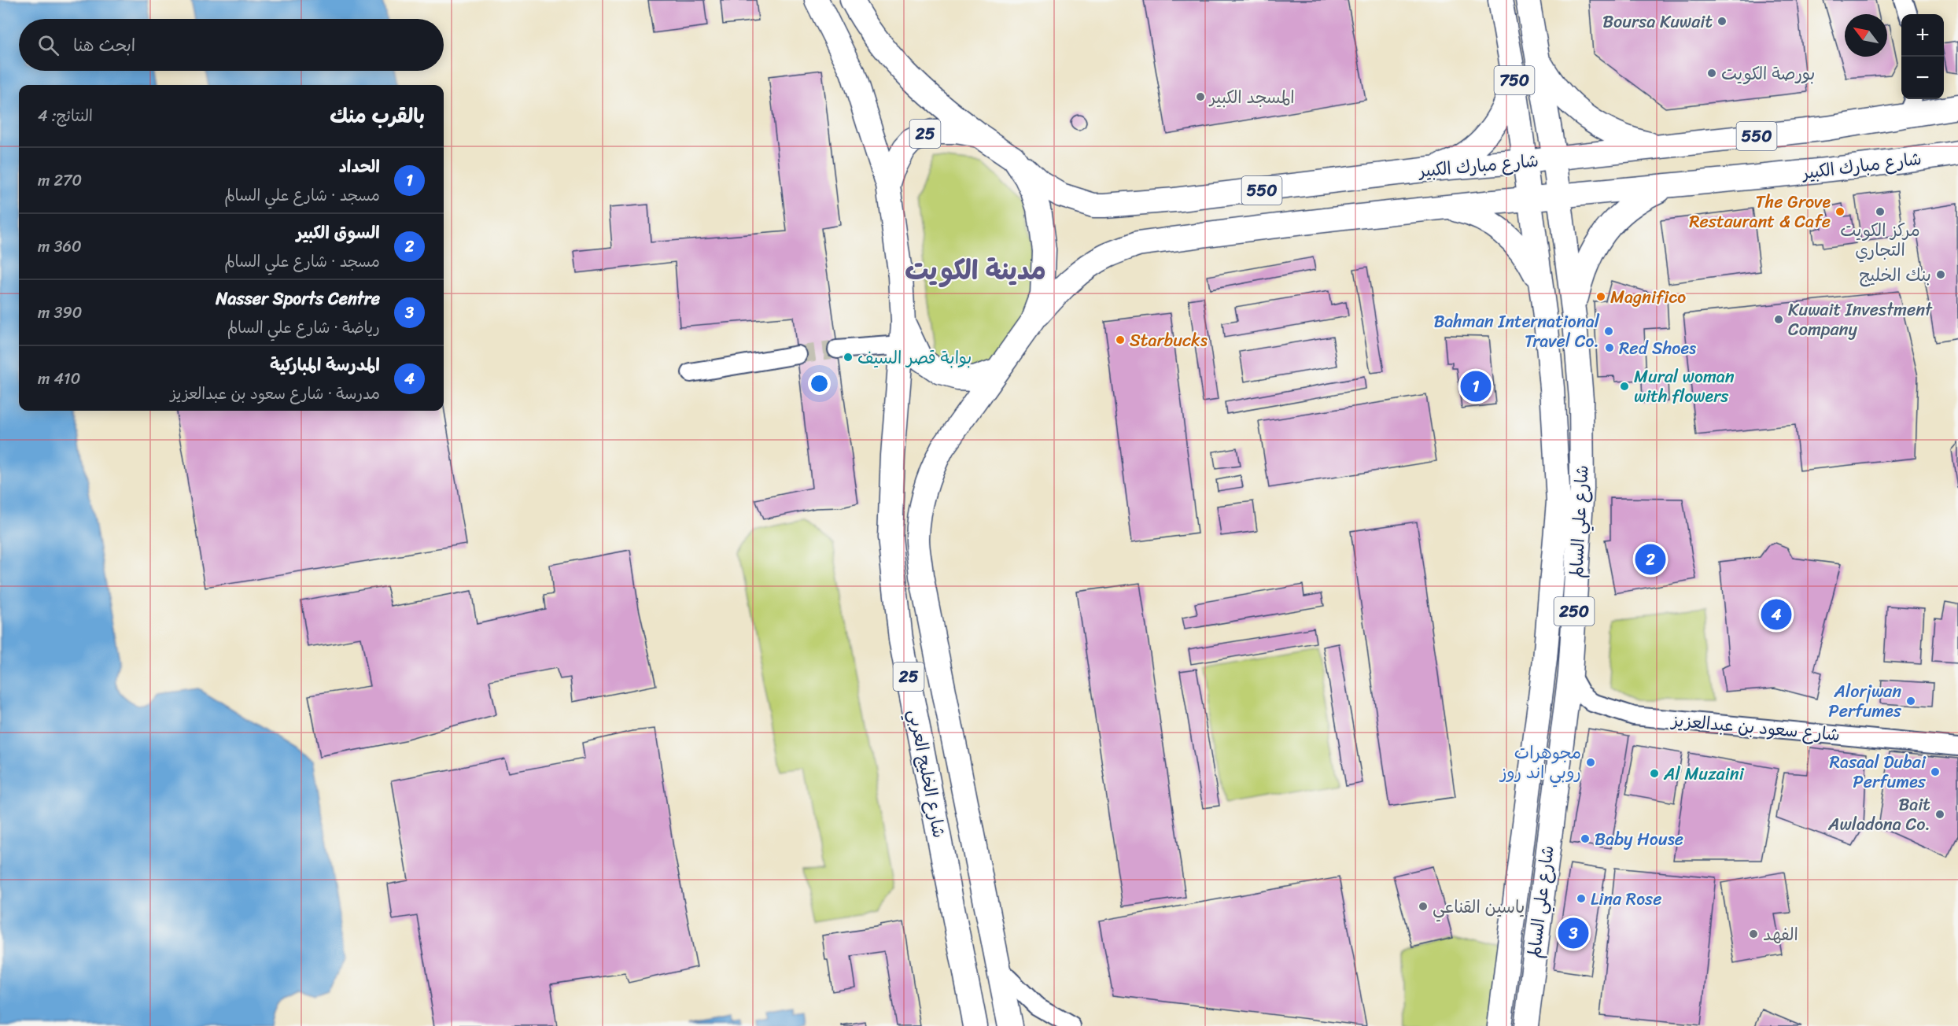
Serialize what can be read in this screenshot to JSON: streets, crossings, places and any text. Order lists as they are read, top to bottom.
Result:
{
  "streets": {
    "main road": [
      "750",
      "25",
      "550",
      "شارع مبارك الكبير",
      "شارع علي السالم",
      "250",
      "شارع الخليج العربي"
    ],
    "street": ["شارع سعود بن عبدالعزيز"]
  },
  "crossings": [
    ["750", "شارع مبارك الكبير"],
    ["750", "شارع علي السالم"],
    ["25", "شارع مبارك الكبير"],
    ["25", "شارع الخليج العربي"],
    ["شارع مبارك الكبير", "شارع علي السالم"],
    ["شارع علي السالم", "شارع سعود بن عبدالعزيز"]
  ],
  "districts": ["مدينة الكويت"],
  "places": [
    "Boursa Kuwait",
    "بورصة الكويت",
    "المسجد الكبير",
    "The Grove Restaurant & Cafe",
    "مركز الكويت التجاري",
    "بنك الخليج",
    "Magnifico",
    "Kuwait Investment Company",
    "Bahman International Travel Co.",
    "Starbucks",
    "Red Shoes",
    "بوابة قصر السيف",
    "Mural woman with flowers",
    "Alorjwan Perfumes",
    "مجوهرات روبي اند روز",
    "Rasaal Dubai Perfumes",
    "Al Muzaini",
    "Bait Awladona Co.",
    "Baby House",
    "Lina Rose",
    "ياسين القناعي",
    "الفهد"
  ],
  "north": "top left",
  "page": {
    "map_buttons": ["+", "−"],
    "search": "ابحث هنا",
    "heading": ["بالقرب منك", "النتائج: 4"],
    "list": [
      {
        "mark": "1",
        "name": "الحداد",
        "note": "مسجد · شارع علي السالم",
        "value": "270 m"
      },
      {
        "mark": "2",
        "name": "السوق الكبير",
        "note": "مسجد · شارع علي السالم",
        "value": "360 m"
      },
      {
        "mark": "3",
        "name": "Nasser Sports Centre",
        "note": "رياضة · شارع علي السالم",
        "value": "390 m"
      },
      {
        "mark": "4",
        "name": "المدرسة المباركية",
        "note": "مدرسة · شارع سعود بن عبدالعزيز",
        "value": "410 m"
      }
    ],
    "pins": [
      "1",
      "2",
      "4",
      "3"
    ]
  }
}
